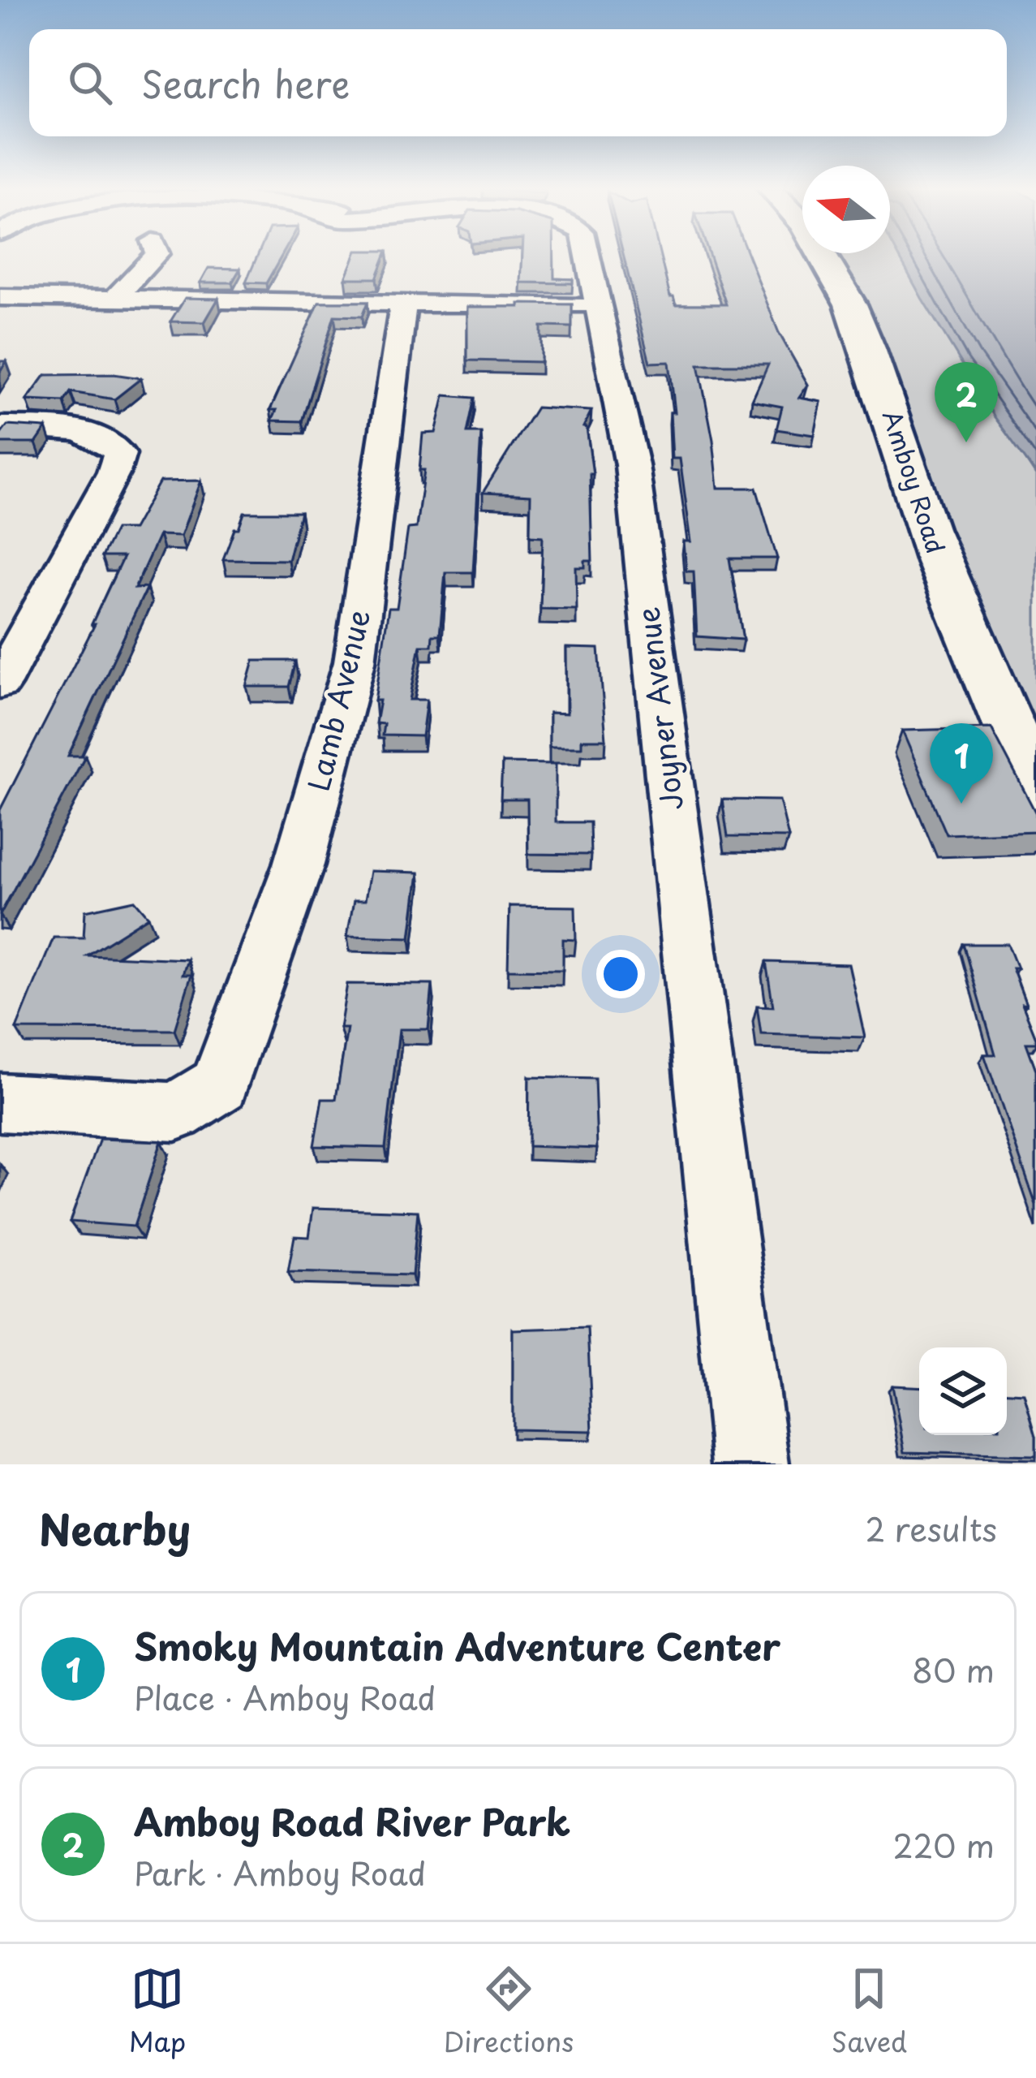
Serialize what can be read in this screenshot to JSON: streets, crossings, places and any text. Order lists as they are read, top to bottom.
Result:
{
  "streets": {
    "main road": ["Amboy Road"],
    "street": ["Lamb Avenue", "Joyner Avenue"]
  },
  "north": "left",
  "page": {
    "search": "Search here",
    "pins": ["2", "1"],
    "heading": ["Nearby", "2 results"],
    "list": [
      {
        "mark": "1",
        "name": "Smoky Mountain Adventure Center",
        "note": "Place · Amboy Road",
        "value": "80 m"
      },
      {
        "mark": "2",
        "name": "Amboy Road River Park",
        "note": "Park · Amboy Road",
        "value": "220 m"
      }
    ],
    "nav": ["Map", "Directions", "Saved"]
  }
}
